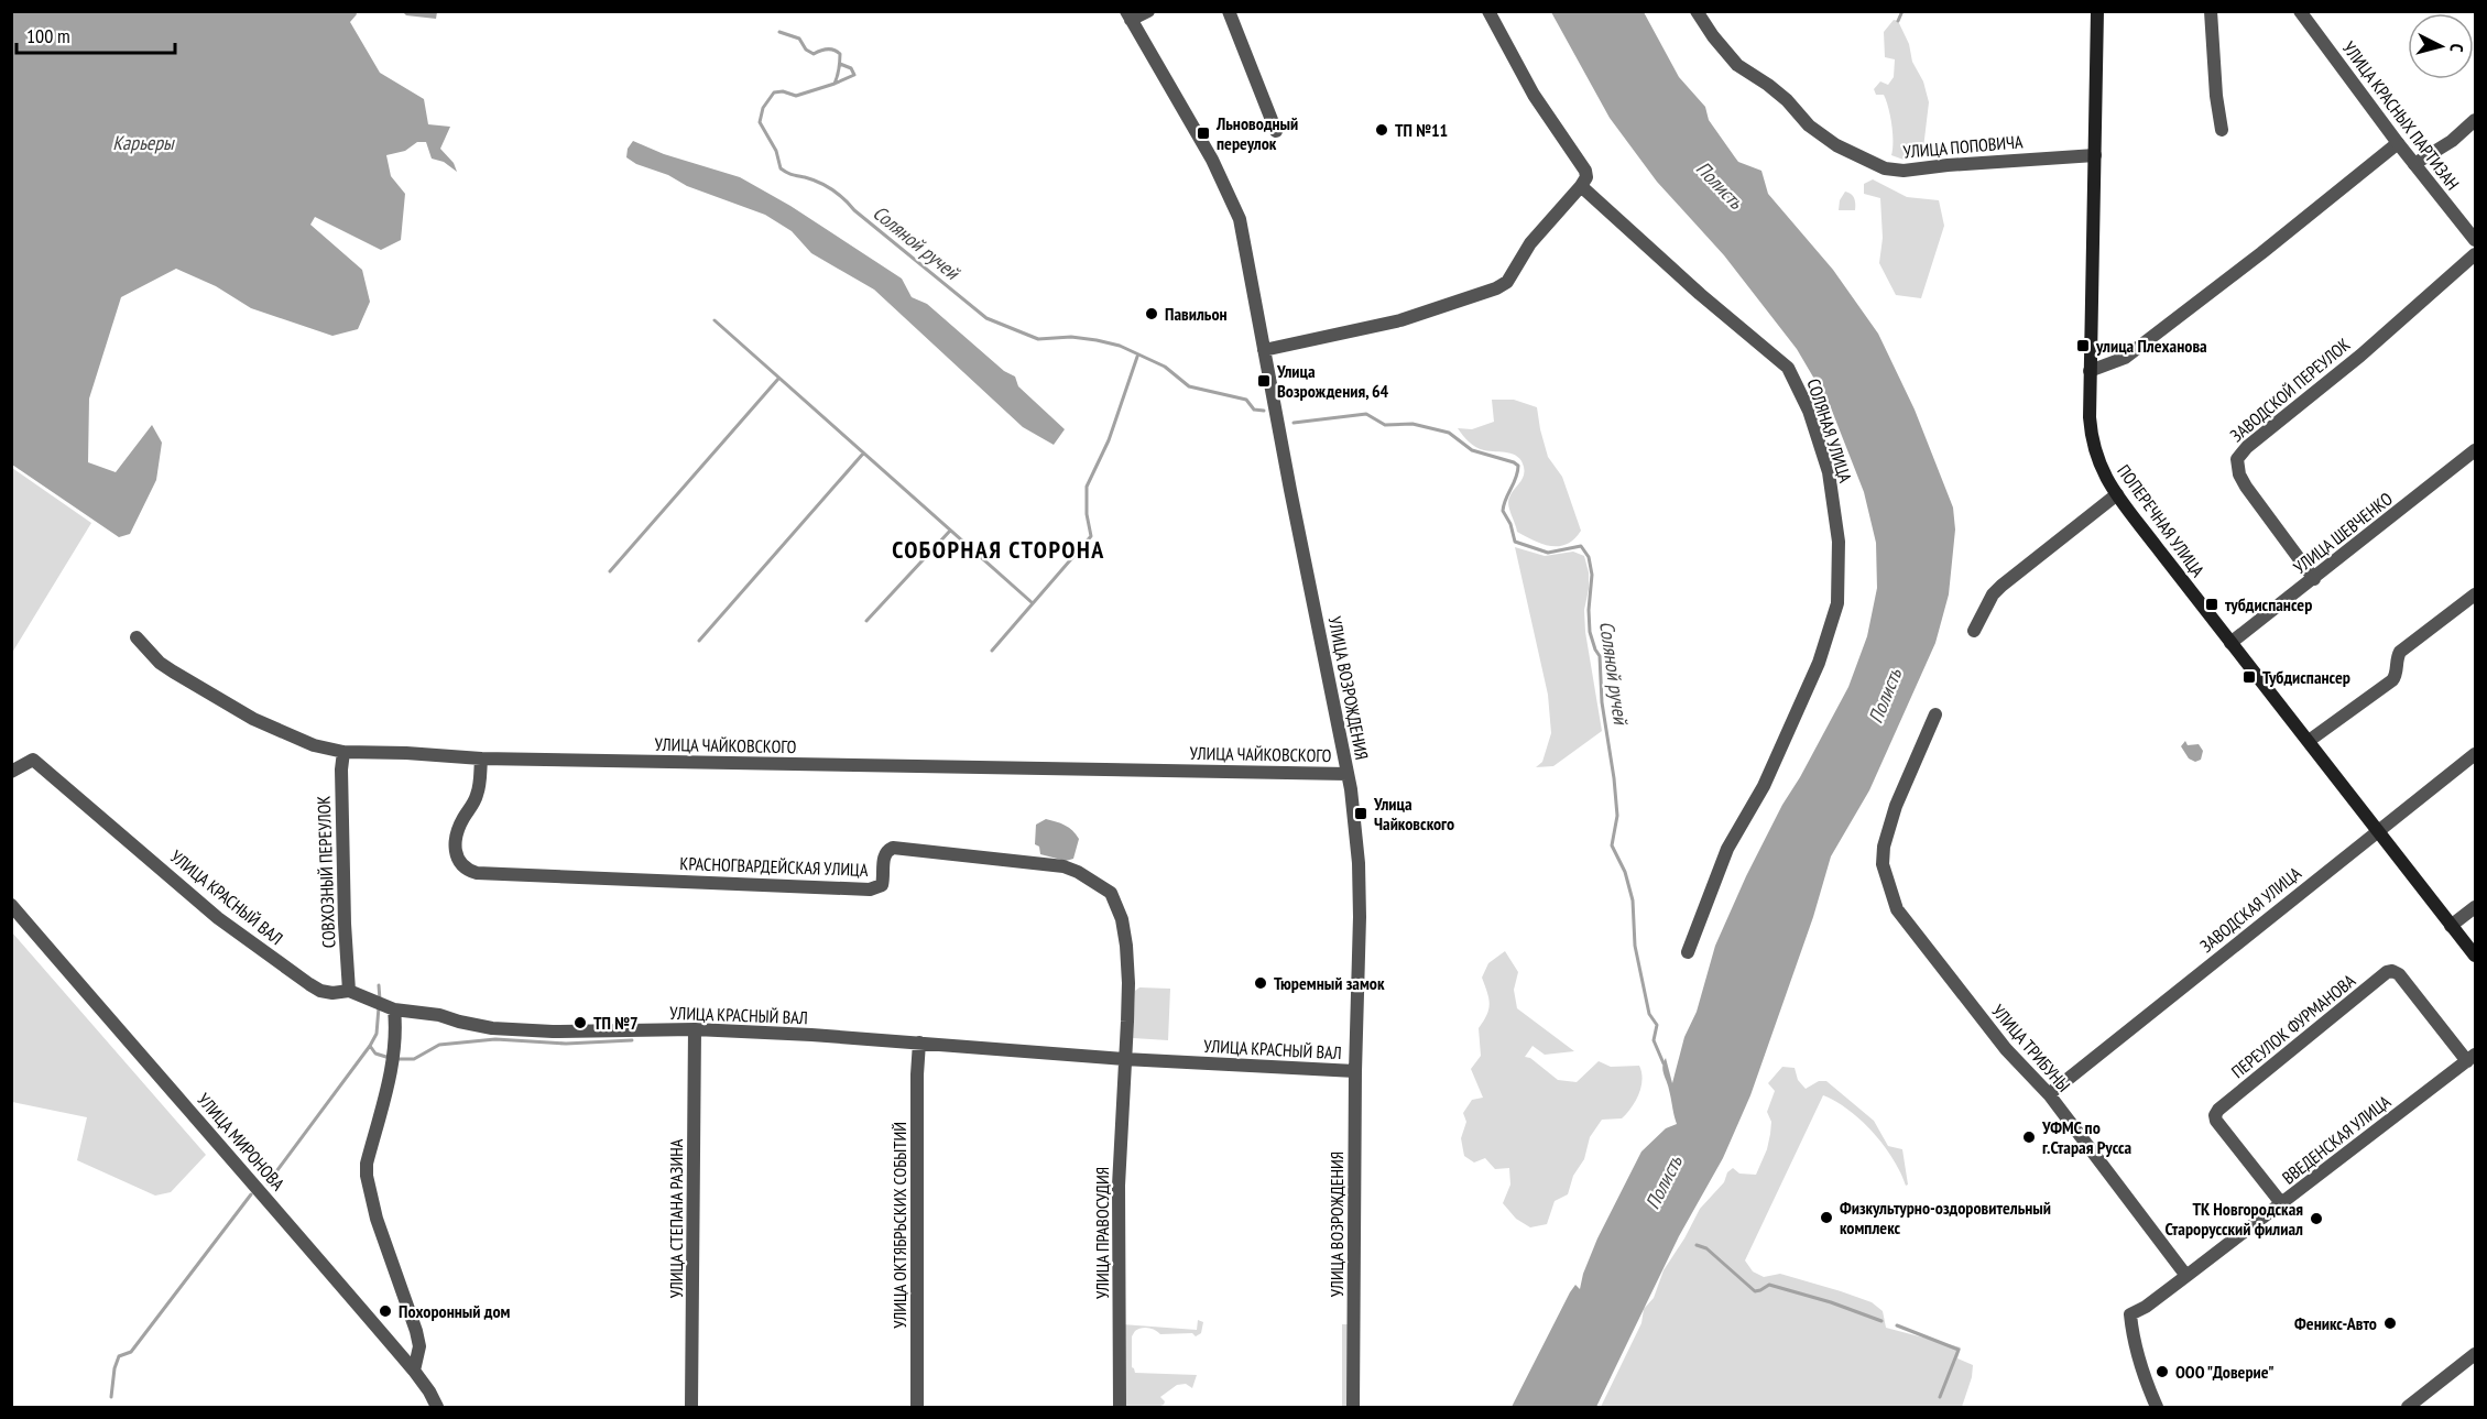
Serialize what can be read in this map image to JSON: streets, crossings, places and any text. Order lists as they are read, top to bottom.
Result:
{
  "streets": {
    "main road": ["ПОПЕРЕЧНАЯ УЛИЦА"],
    "street": [
      "УЛИЦА КРАСНЫХ ПАРТИЗАН",
      "УЛИЦА ПОПОВИЧА",
      "ЗАВОДСКОЙ ПЕРЕУЛОК",
      "СОЛЯНАЯ УЛИЦА",
      "УЛИЦА ШЕВЧЕНКО",
      "УЛИЦА ВОЗРОЖДЕНИЯ",
      "УЛИЦА ЧАЙКОВСКОГО",
      "КРАСНОГВАРДЕЙСКАЯ УЛИЦА",
      "СОВХОЗНЫЙ ПЕРЕУЛОК",
      "УЛИЦА КРАСНЫЙ ВАЛ",
      "ЗАВОДСКАЯ УЛИЦА",
      "ПЕРЕУЛОК ФУРМАНОВА",
      "УЛИЦА ТРИБУНЫ",
      "ВВЕДЕНСКАЯ УЛИЦА",
      "УЛИЦА МИРОНОВА",
      "УЛИЦА СТЕПАНА РАЗИНА",
      "УЛИЦА ОКТЯБРЬСКИХ СОБЫТИЙ",
      "УЛИЦА ПРАВОСУДИЯ"
    ]
  },
  "crossings": [
    ["УЛИЦА ПОПОВИЧА", "ПОПЕРЕЧНАЯ УЛИЦА"],
    ["ЗАВОДСКОЙ ПЕРЕУЛОК", "УЛИЦА ШЕВЧЕНКО"],
    ["ПОПЕРЕЧНАЯ УЛИЦА", "УЛИЦА ШЕВЧЕНКО"],
    ["ПОПЕРЕЧНАЯ УЛИЦА", "ЗАВОДСКАЯ УЛИЦА"],
    ["УЛИЦА ВОЗРОЖДЕНИЯ", "УЛИЦА ЧАЙКОВСКОГО"],
    ["УЛИЦА ВОЗРОЖДЕНИЯ", "УЛИЦА КРАСНЫЙ ВАЛ"],
    ["УЛИЦА ЧАЙКОВСКОГО", "КРАСНОГВАРДЕЙСКАЯ УЛИЦА"],
    ["УЛИЦА ЧАЙКОВСКОГО", "СОВХОЗНЫЙ ПЕРЕУЛОК"],
    ["КРАСНОГВАРДЕЙСКАЯ УЛИЦА", "УЛИЦА КРАСНЫЙ ВАЛ"],
    ["КРАСНОГВАРДЕЙСКАЯ УЛИЦА", "УЛИЦА ПРАВОСУДИЯ"],
    ["СОВХОЗНЫЙ ПЕРЕУЛОК", "УЛИЦА КРАСНЫЙ ВАЛ"],
    ["УЛИЦА КРАСНЫЙ ВАЛ", "УЛИЦА СТЕПАНА РАЗИНА"],
    ["УЛИЦА КРАСНЫЙ ВАЛ", "УЛИЦА ОКТЯБРЬСКИХ СОБЫТИЙ"],
    ["УЛИЦА КРАСНЫЙ ВАЛ", "УЛИЦА ПРАВОСУДИЯ"],
    ["ЗАВОДСКАЯ УЛИЦА", "УЛИЦА ТРИБУНЫ"],
    ["ПЕРЕУЛОК ФУРМАНОВА", "ВВЕДЕНСКАЯ УЛИЦА"],
    ["УЛИЦА ТРИБУНЫ", "ВВЕДЕНСКАЯ УЛИЦА"]
  ],
  "districts": ["СОБОРНАЯ СТОРОНА"],
  "water": ["Карьеры", "Полисть", "Соляной ручей"],
  "places": {
    "other": [
      "ТП №11",
      "Павильон",
      "Тюремный замок",
      "ТП №7",
      "УФМС по г.Старая Русса",
      "Физкультурно-оздоровительный комплекс",
      "ТК Новгородская Старорусский филиал",
      "Похоронный дом",
      "Феникс-Авто",
      "ООО \"Доверие\""
    ],
    "transit": [
      "Льноводный переулок",
      "улица Плеханова",
      "Улица Возрождения, 64",
      "тубдиспансер",
      "Тубдиспансер",
      "Улица Чайковского"
    ]
  },
  "scale_bar": "100 m",
  "north": "right"
}
